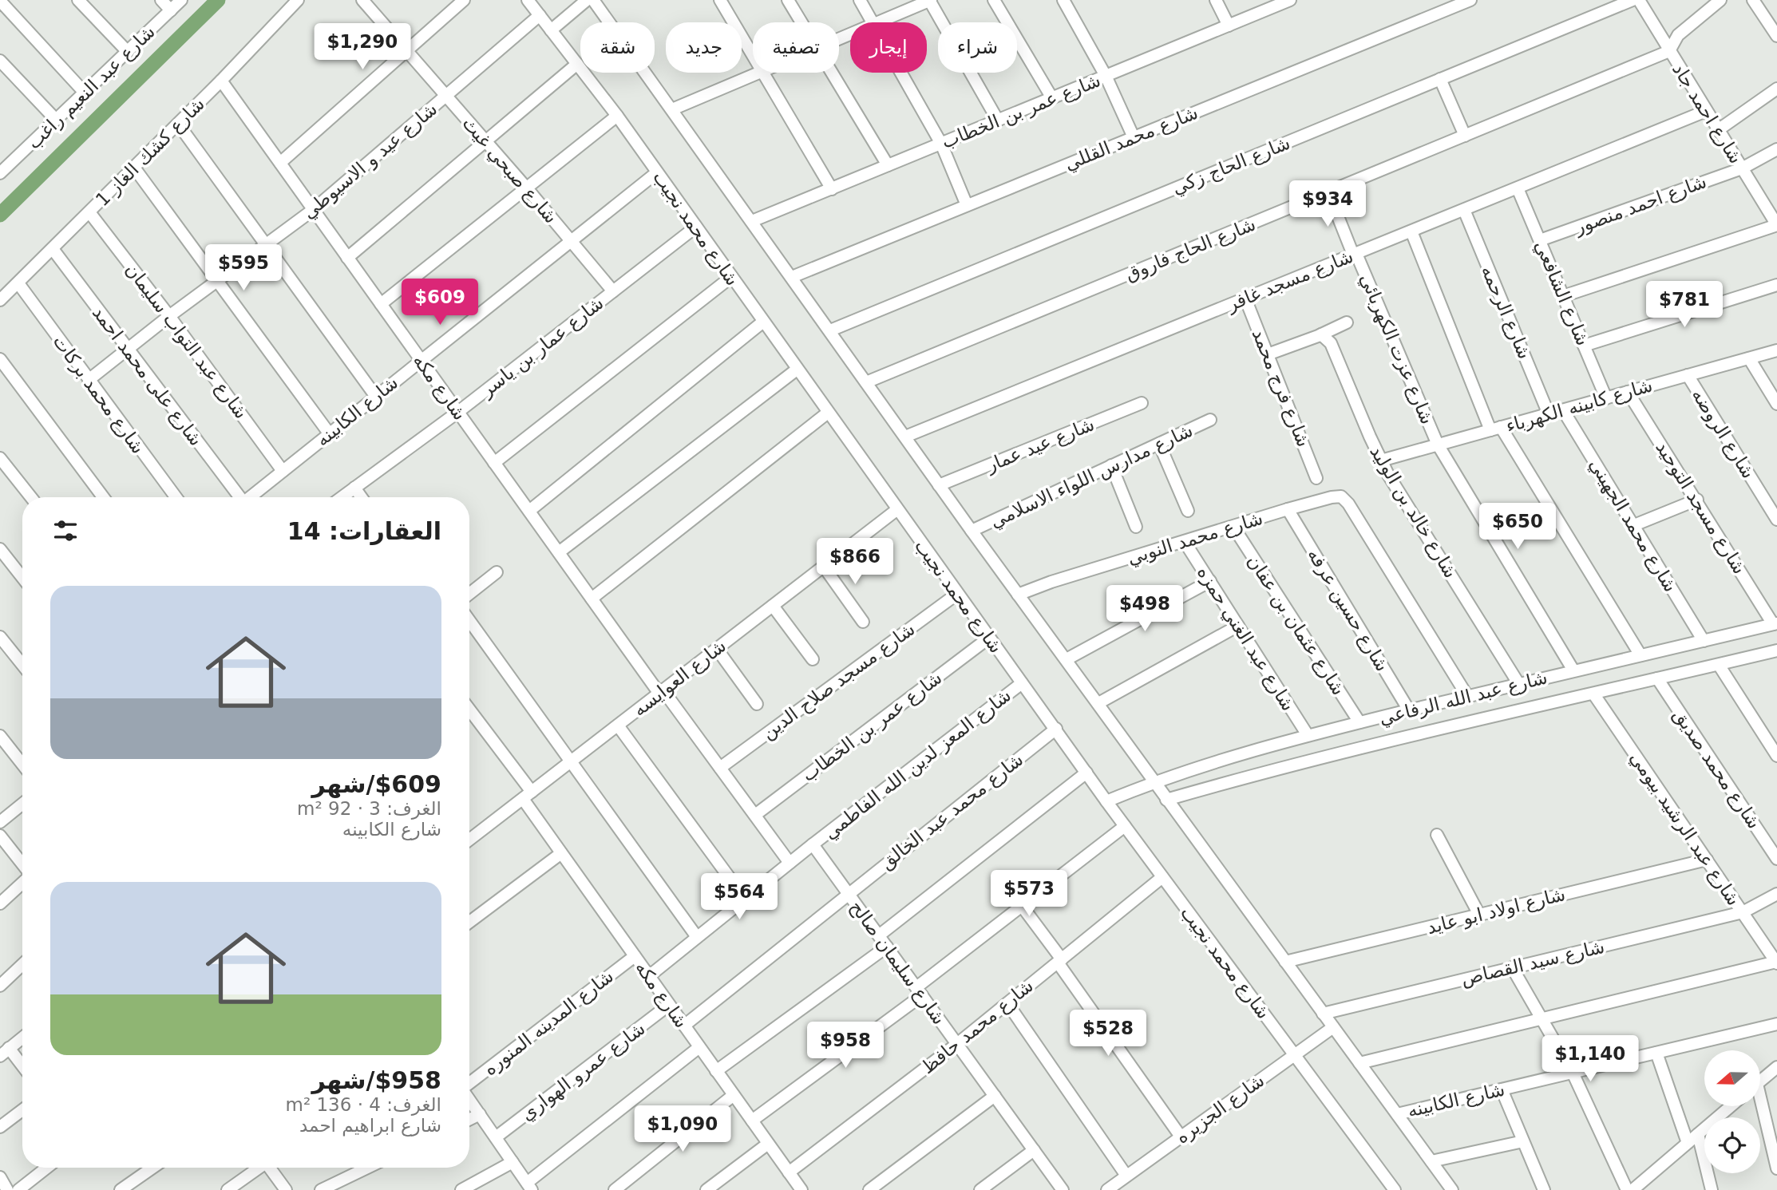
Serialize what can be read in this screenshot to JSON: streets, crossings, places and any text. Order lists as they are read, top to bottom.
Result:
{
  "streets": {
    "street": [
      "شارع عبد النعيم راغب",
      "شارع عمر بن الخطاب",
      "شارع احمد جاد",
      "شارع محمد القللي",
      "شارع كشك الغاز 1",
      "شارع عيد و الاسيوطي",
      "شارع الحاج زكي",
      "شارع صبحي غيث",
      "شارع احمد منصور",
      "شارع محمد نجيب",
      "شارع الحاج فاروق",
      "شارع مسجد غافر",
      "شارع الشافعي",
      "شارع الرحمه",
      "شارع عبد التواب سليمان",
      "شارع عمار بن ياسر",
      "شارع عزت الكهربائي",
      "شارع على محمد احمد",
      "شارع مكه",
      "شارع فرج محمد",
      "شارع محمد بركات",
      "شارع كابينه الكهرباء",
      "شارع الكابينه",
      "شارع الروضه",
      "شارع عيد عمار",
      "شارع مدارس اللواء الاسلامي",
      "شارع مسجد التوحيد",
      "شارع خالد بن الوليد",
      "شارع محمد الجهيني",
      "شارع محمد النوبي",
      "شارع حسين عرفه",
      "شارع عثمان بن عفان",
      "شارع عبد الغني حمزه",
      "شارع العوايسه",
      "شارع مسجد صلاح الدين",
      "شارع عبد الله الرفاعي",
      "شارع المعز لدين الله الفاطمي",
      "شارع محمد صديق",
      "شارع محمد عبد الخالق",
      "شارع عبد الرشيد بيومي",
      "شارع اولاد ابو عايد",
      "شارع سليمان صالح",
      "شارع سيد القصاص",
      "شارع المدينه المنوره",
      "شارع محمد حافظ",
      "شارع عمرو الهواري",
      "شارع الجزيره"
    ]
  },
  "crossings": [
    ["شارع عمر بن الخطاب", "شارع محمد نجيب"],
    ["شارع عمر بن الخطاب", "شارع مكه"],
    ["شارع احمد جاد", "شارع احمد منصور"],
    ["شارع احمد جاد", "شارع الحاج فاروق"],
    ["شارع احمد جاد", "شارع مسجد غافر"],
    ["شارع كشك الغاز 1", "شارع عبد التواب سليمان"],
    ["شارع كشك الغاز 1", "شارع على محمد احمد"],
    ["شارع كشك الغاز 1", "شارع مكه"],
    ["شارع كشك الغاز 1", "شارع محمد بركات"],
    ["شارع عيد و الاسيوطي", "شارع صبحي غيث"],
    ["شارع عيد و الاسيوطي", "شارع محمد نجيب"],
    ["شارع عيد و الاسيوطي", "شارع عبد التواب سليمان"],
    ["شارع عيد و الاسيوطي", "شارع على محمد احمد"],
    ["شارع عيد و الاسيوطي", "شارع مكه"],
    ["شارع عيد و الاسيوطي", "شارع محمد بركات"],
    ["شارع صبحي غيث", "شارع عمار بن ياسر"],
    ["شارع صبحي غيث", "شارع الكابينه"],
    ["شارع احمد منصور", "شارع الشافعي"],
    ["شارع محمد نجيب", "شارع عمار بن ياسر"],
    ["شارع محمد نجيب", "شارع الكابينه"],
    ["شارع محمد نجيب", "شارع العوايسه"],
    ["شارع محمد نجيب", "شارع مسجد صلاح الدين"],
    ["شارع محمد نجيب", "شارع عبد الله الرفاعي"],
    ["شارع محمد نجيب", "شارع المعز لدين الله الفاطمي"],
    ["شارع محمد نجيب", "شارع محمد عبد الخالق"],
    ["شارع محمد نجيب", "شارع محمد حافظ"],
    ["شارع محمد نجيب", "شارع الجزيره"],
    ["شارع الحاج فاروق", "شارع عزت الكهربائي"],
    ["شارع مسجد غافر", "شارع الشافعي"],
    ["شارع مسجد غافر", "شارع الرحمه"],
    ["شارع مسجد غافر", "شارع عزت الكهربائي"],
    ["شارع مسجد غافر", "شارع فرج محمد"],
    ["شارع الشافعي", "شارع كابينه الكهرباء"],
    ["شارع الرحمه", "شارع كابينه الكهرباء"],
    ["شارع عبد التواب سليمان", "شارع الكابينه"],
    ["شارع عمار بن ياسر", "شارع مكه"],
    ["شارع عزت الكهربائي", "شارع كابينه الكهرباء"],
    ["شارع عزت الكهربائي", "شارع عبد الله الرفاعي"],
    ["شارع مكه", "شارع الكابينه"],
    ["شارع مكه", "شارع العوايسه"],
    ["شارع مكه", "شارع مسجد صلاح الدين"],
    ["شارع مكه", "شارع المعز لدين الله الفاطمي"],
    ["شارع مكه", "شارع محمد عبد الخالق"],
    ["شارع مكه", "شارع المدينه المنوره"],
    ["شارع مكه", "شارع محمد حافظ"],
    ["شارع مكه", "شارع عمرو الهواري"],
    ["شارع كابينه الكهرباء", "شارع الروضه"],
    ["شارع كابينه الكهرباء", "شارع مسجد التوحيد"],
    ["شارع كابينه الكهرباء", "شارع خالد بن الوليد"],
    ["شارع كابينه الكهرباء", "شارع محمد الجهيني"],
    ["شارع مسجد التوحيد", "شارع عبد الله الرفاعي"],
    ["شارع خالد بن الوليد", "شارع عبد الله الرفاعي"],
    ["شارع محمد الجهيني", "شارع عبد الله الرفاعي"],
    ["شارع محمد النوبي", "شارع حسين عرفه"],
    ["شارع محمد النوبي", "شارع عثمان بن عفان"],
    ["شارع محمد النوبي", "شارع عبد الغني حمزه"],
    ["شارع محمد النوبي", "شارع عبد الله الرفاعي"],
    ["شارع حسين عرفه", "شارع عبد الله الرفاعي"],
    ["شارع عثمان بن عفان", "شارع عبد الله الرفاعي"],
    ["شارع عبد الغني حمزه", "شارع عبد الله الرفاعي"],
    ["شارع عبد الله الرفاعي", "شارع محمد صديق"],
    ["شارع عبد الله الرفاعي", "شارع عبد الرشيد بيومي"],
    ["شارع المعز لدين الله الفاطمي", "شارع سليمان صالح"],
    ["شارع محمد عبد الخالق", "شارع سليمان صالح"],
    ["شارع عبد الرشيد بيومي", "شارع اولاد ابو عايد"],
    ["شارع عبد الرشيد بيومي", "شارع سيد القصاص"],
    ["شارع سليمان صالح", "شارع محمد حافظ"]
  ],
  "north": "left",
  "page": {
    "chip": [
      "شراء",
      "إيجار",
      "تصفية",
      "جديد",
      "شقة"
    ],
    "price": [
      "$1,290",
      "$934",
      "$595",
      "$609",
      "$781",
      "$650",
      "$866",
      "$498",
      "$573",
      "$564",
      "$528",
      "$958",
      "$1,140",
      "$1,090"
    ],
    "heading": "العقارات: 14",
    "list": [
      {
        "name": "$609/شهر",
        "note": "الغرف: 3 · 92 m² · شارع الكابينه"
      },
      {
        "name": "$958/شهر",
        "note": "الغرف: 4 · 136 m² · شارع ابراهيم احمد"
      }
    ]
  }
}
